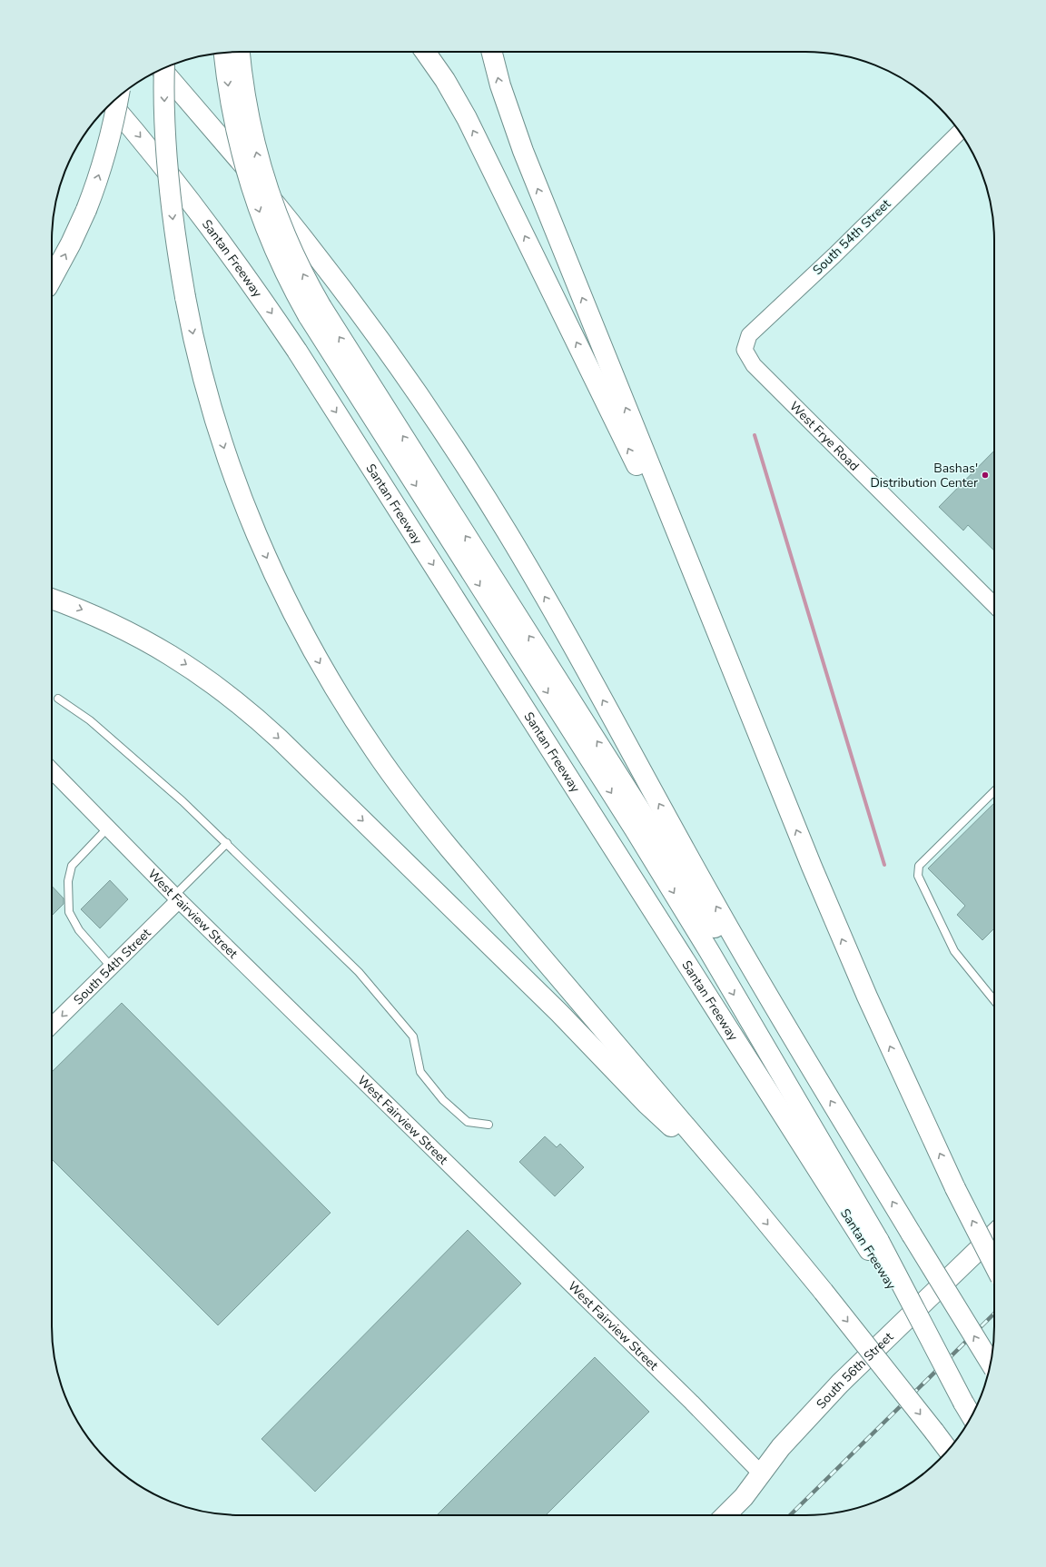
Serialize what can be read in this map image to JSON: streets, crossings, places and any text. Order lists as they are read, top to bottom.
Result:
{
  "streets": {
    "main road": ["Santan Freeway", "South 56th Street"],
    "street": ["South 54th Street", "West Frye Road", "West Fairview Street"]
  },
  "crossings": [
    ["South 54th Street", "West Frye Road"],
    ["South 54th Street", "West Fairview Street"],
    ["West Fairview Street", "South 56th Street"]
  ],
  "places": ["Bashas' Distribution Center"]
}
